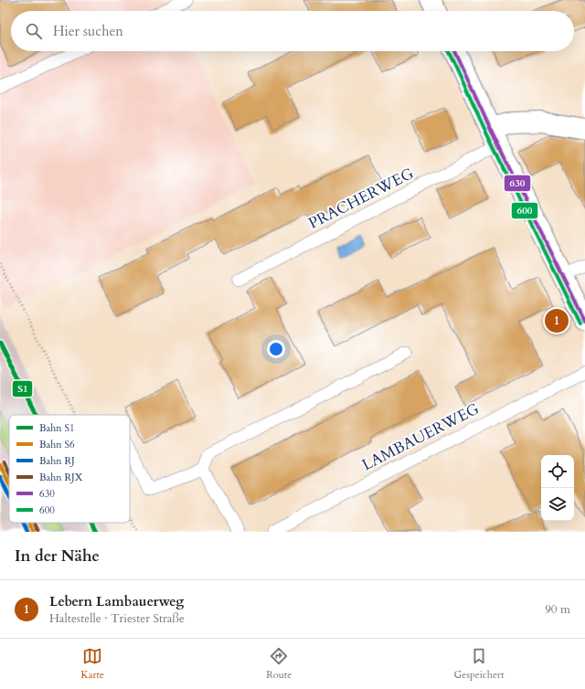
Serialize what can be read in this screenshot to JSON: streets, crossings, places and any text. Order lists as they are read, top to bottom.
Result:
{
  "streets": {
    "lane": ["PRACHERWEG", "LAMBAUERWEG"]
  },
  "lines": [
    "transit line 630",
    "transit line 600",
    "rail line S1",
    "rail line RJX",
    "rail line S6",
    "rail line RJ"
  ],
  "legend": [
    "Bahn S1",
    "Bahn S6",
    "Bahn RJ",
    "Bahn RJX",
    "630",
    "600"
  ],
  "page": {
    "search": "Hier suchen",
    "pins": "1",
    "heading": "In der Nähe",
    "list": [
      {
        "mark": "1",
        "name": "Lebern Lambauerweg",
        "note": "Haltestelle · Triester Straße",
        "value": "90 m"
      }
    ],
    "nav": ["Karte", "Route", "Gespeichert"]
  }
}
